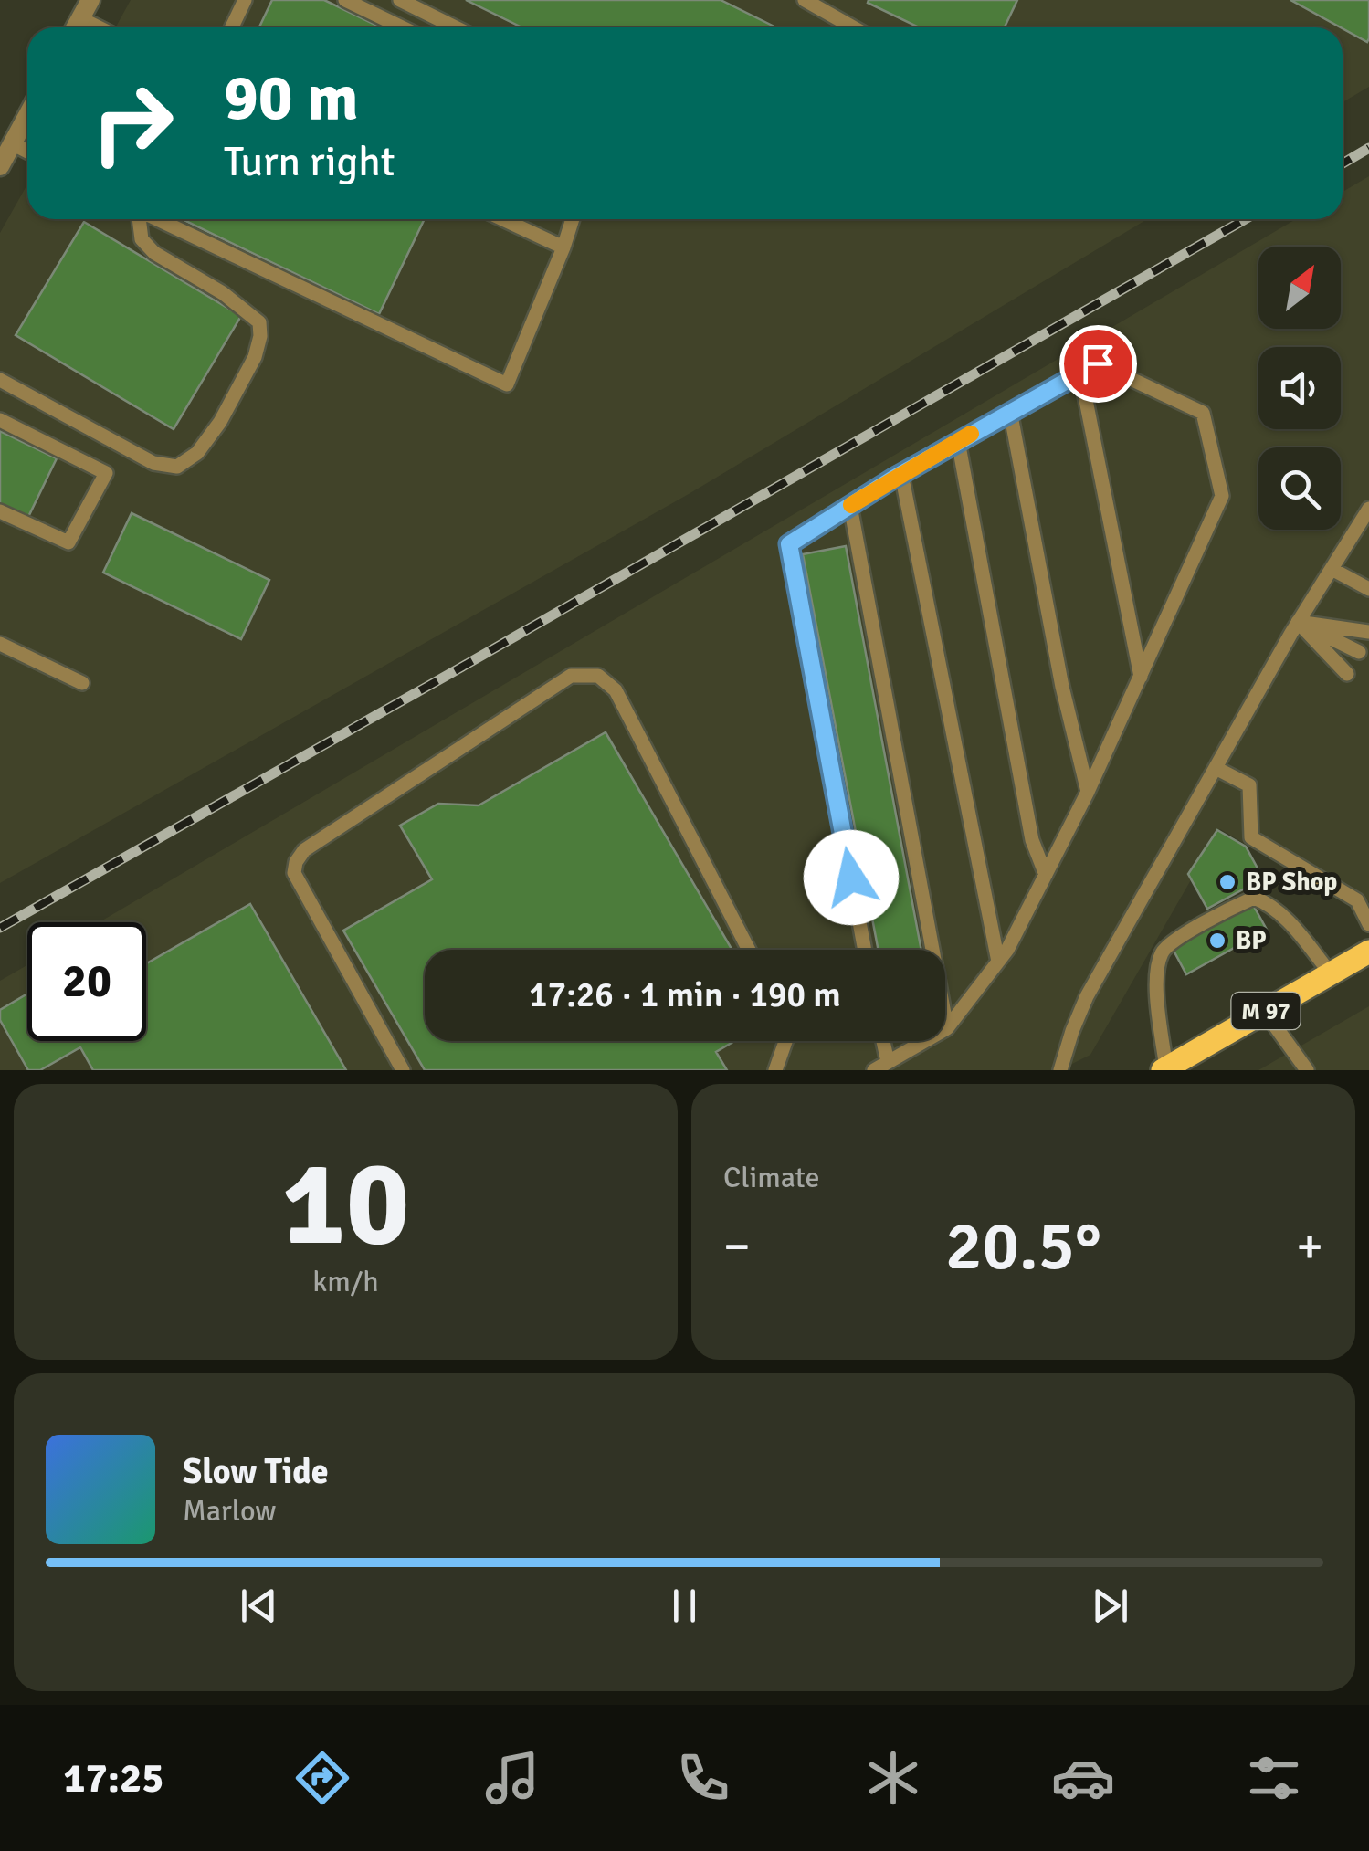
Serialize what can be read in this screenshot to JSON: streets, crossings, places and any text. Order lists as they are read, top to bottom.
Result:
{
  "streets": {
    "main road": ["M 97"]
  },
  "places": ["BP Shop", "BP"],
  "north": "top right",
  "page": {
    "turn": ["90 m", "Turn right"],
    "limit": "20",
    "trip": "17:26 · 1 min · 190 m",
    "tile": [
      ["10", "km/h"],
      "Climate"
    ],
    "heat": ["−", "20.5°", "+"],
    "song": ["Slow Tide", "Marlow"],
    "tabs": "17:25"
  }
}
